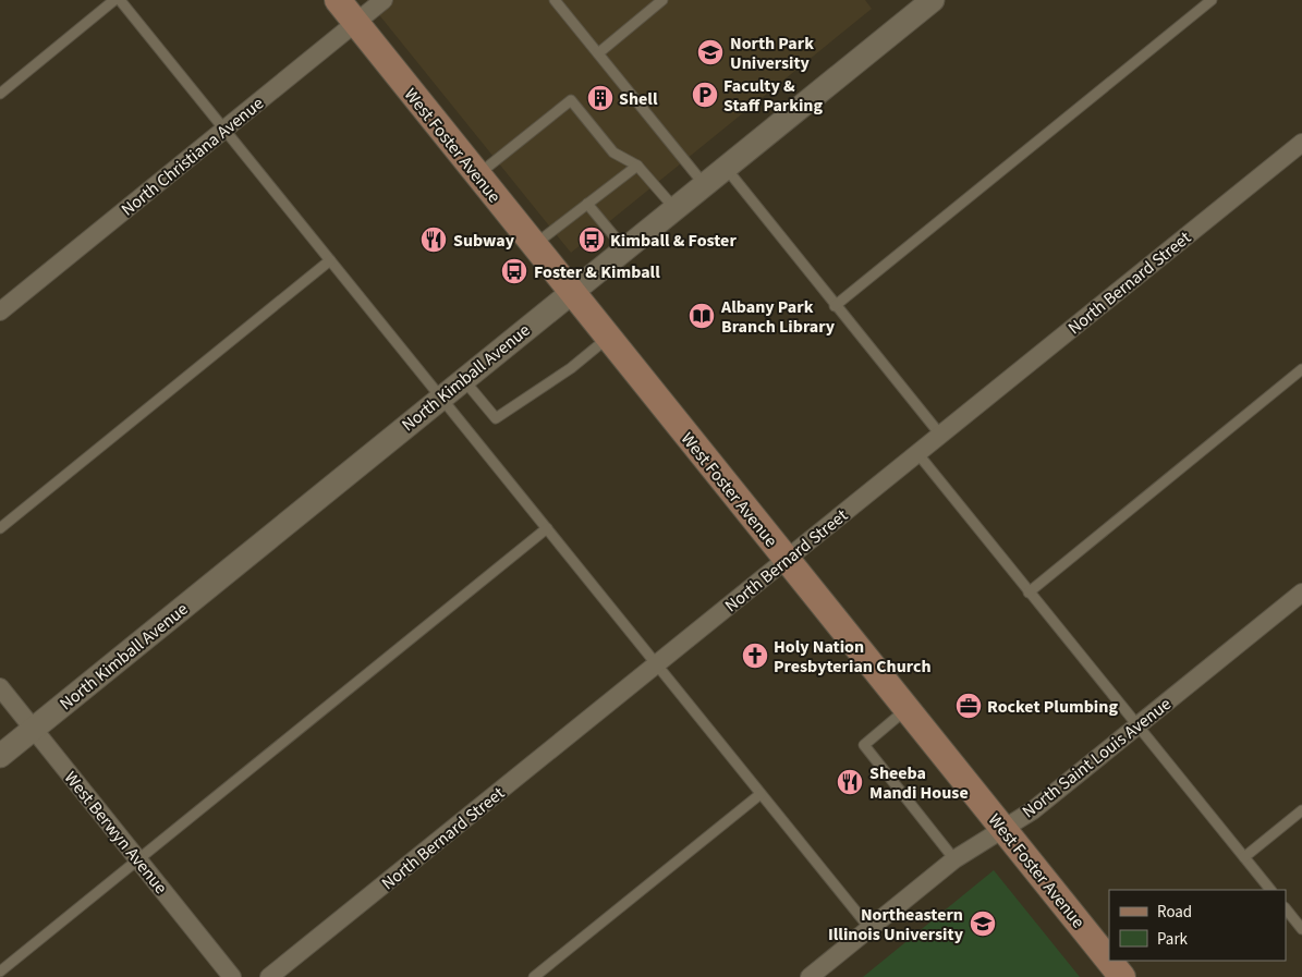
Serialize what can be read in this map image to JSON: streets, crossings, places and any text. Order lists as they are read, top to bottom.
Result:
{
  "streets": {
    "main road": ["West Foster Avenue"],
    "street": [
      "North Christiana Avenue",
      "North Bernard Street",
      "North Kimball Avenue",
      "North Saint Louis Avenue",
      "West Berwyn Avenue"
    ]
  },
  "crossings": [
    ["West Foster Avenue", "North Christiana Avenue"],
    ["West Foster Avenue", "North Bernard Street"],
    ["West Foster Avenue", "North Kimball Avenue"],
    ["West Foster Avenue", "North Saint Louis Avenue"],
    ["North Kimball Avenue", "West Berwyn Avenue"]
  ],
  "places": {
    "school or university": ["North Park University", "Northeastern Illinois University"],
    "parking": ["Faculty & Staff Parking"],
    "building": ["Shell"],
    "restaurant": ["Subway", "Sheeba Mandi House"],
    "bus stop": ["Kimball & Foster", "Foster & Kimball"],
    "library": ["Albany Park Branch Library"],
    "church": ["Holy Nation Presbyterian Church"],
    "office": ["Rocket Plumbing"]
  },
  "legend": ["Road", "Park"]
}
